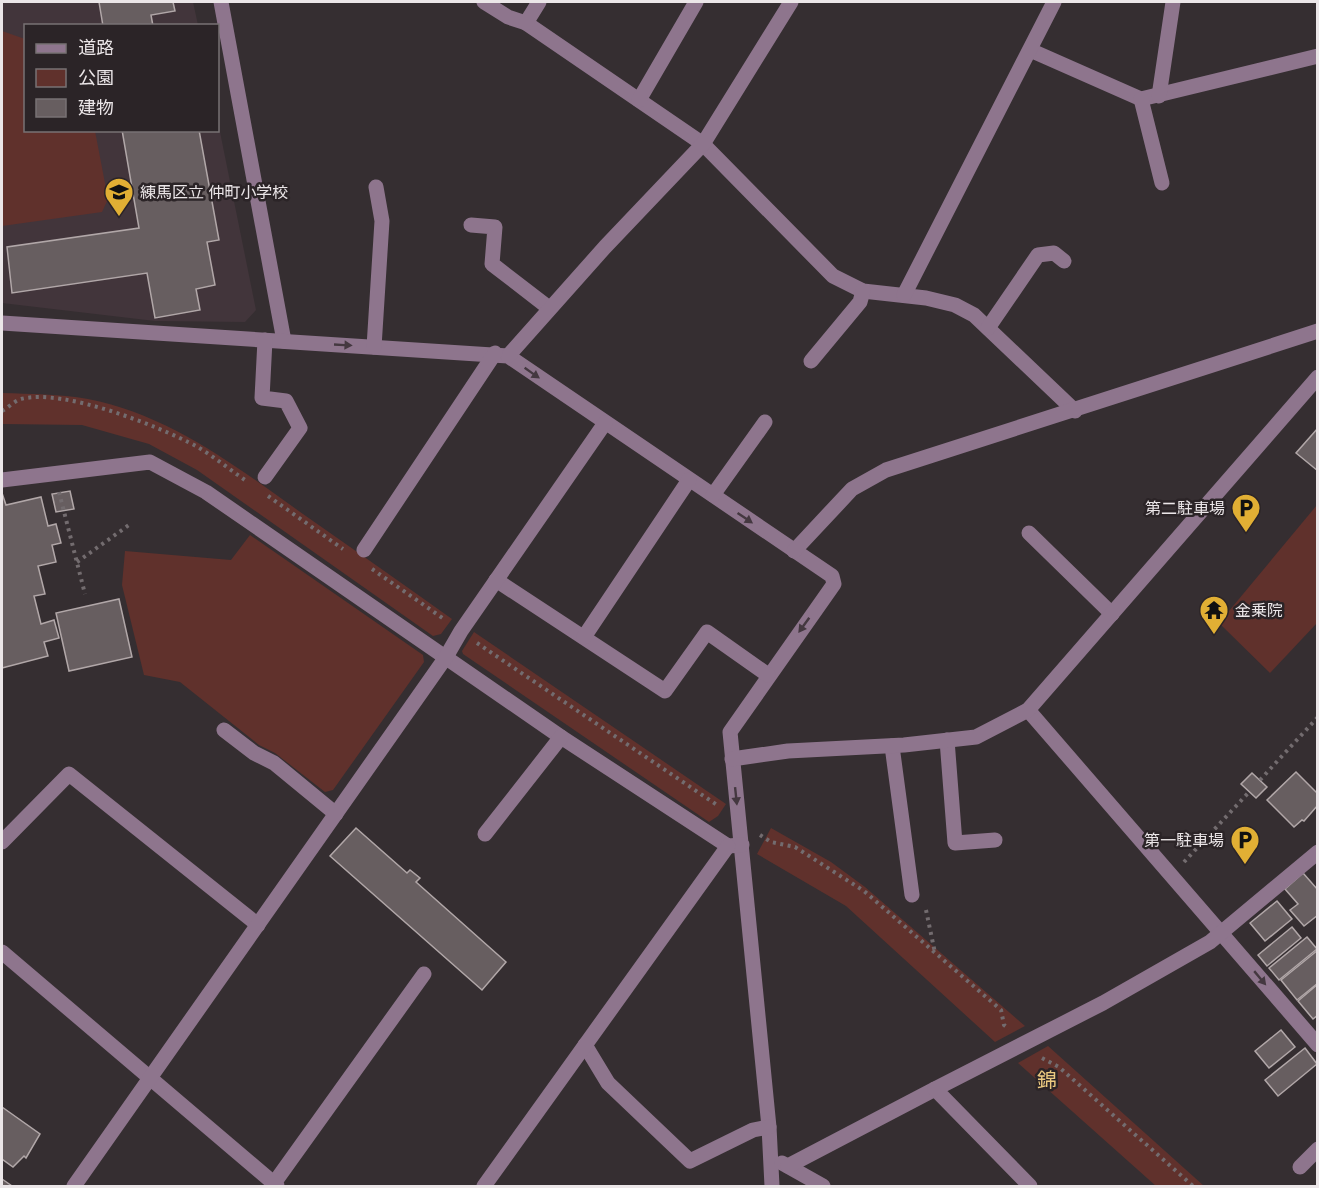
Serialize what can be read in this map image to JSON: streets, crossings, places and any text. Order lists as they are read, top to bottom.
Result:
{
  "districts": ["錦"],
  "places": {
    "school or university": ["練馬区立 仲町小学校"],
    "parking": ["第二駐車場", "第一駐車場"],
    "temple": ["金乗院"]
  },
  "legend": ["道路", "公園", "建物"]
}
